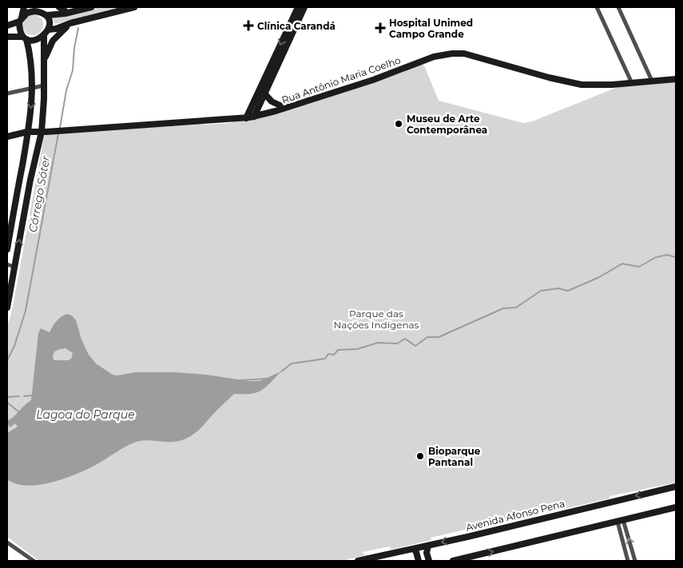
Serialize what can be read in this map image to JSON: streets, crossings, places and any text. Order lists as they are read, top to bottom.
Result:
{
  "streets": {
    "main road": ["Rua Antônio Maria Coelho", "Avenida Afonso Pena"]
  },
  "water": ["Córrego Sóter", "Lagoa do Parque"],
  "parks": ["Parque das Nações Indígenas"],
  "places": {
    "health": ["Clínica Carandá", "Hospital Unimed Campo Grande"],
    "other": ["Museu de Arte Contemporânea", "Bioparque Pantanal"]
  }
}
